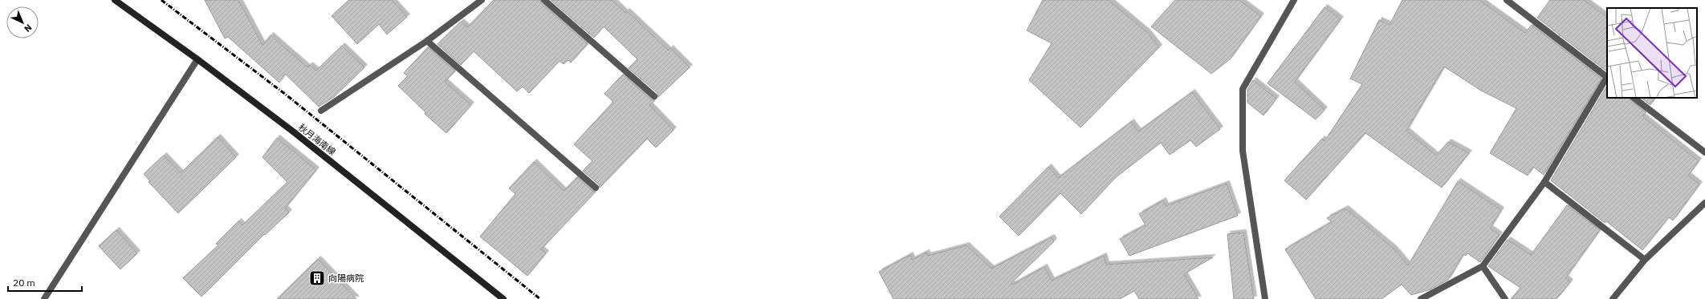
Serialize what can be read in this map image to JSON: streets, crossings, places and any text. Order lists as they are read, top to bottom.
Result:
{
  "streets": {
    "main road": ["秋月海南線"]
  },
  "places": {
    "building": ["向陽病院"]
  },
  "scale_bar": "20 m",
  "north": "bottom right"
}
